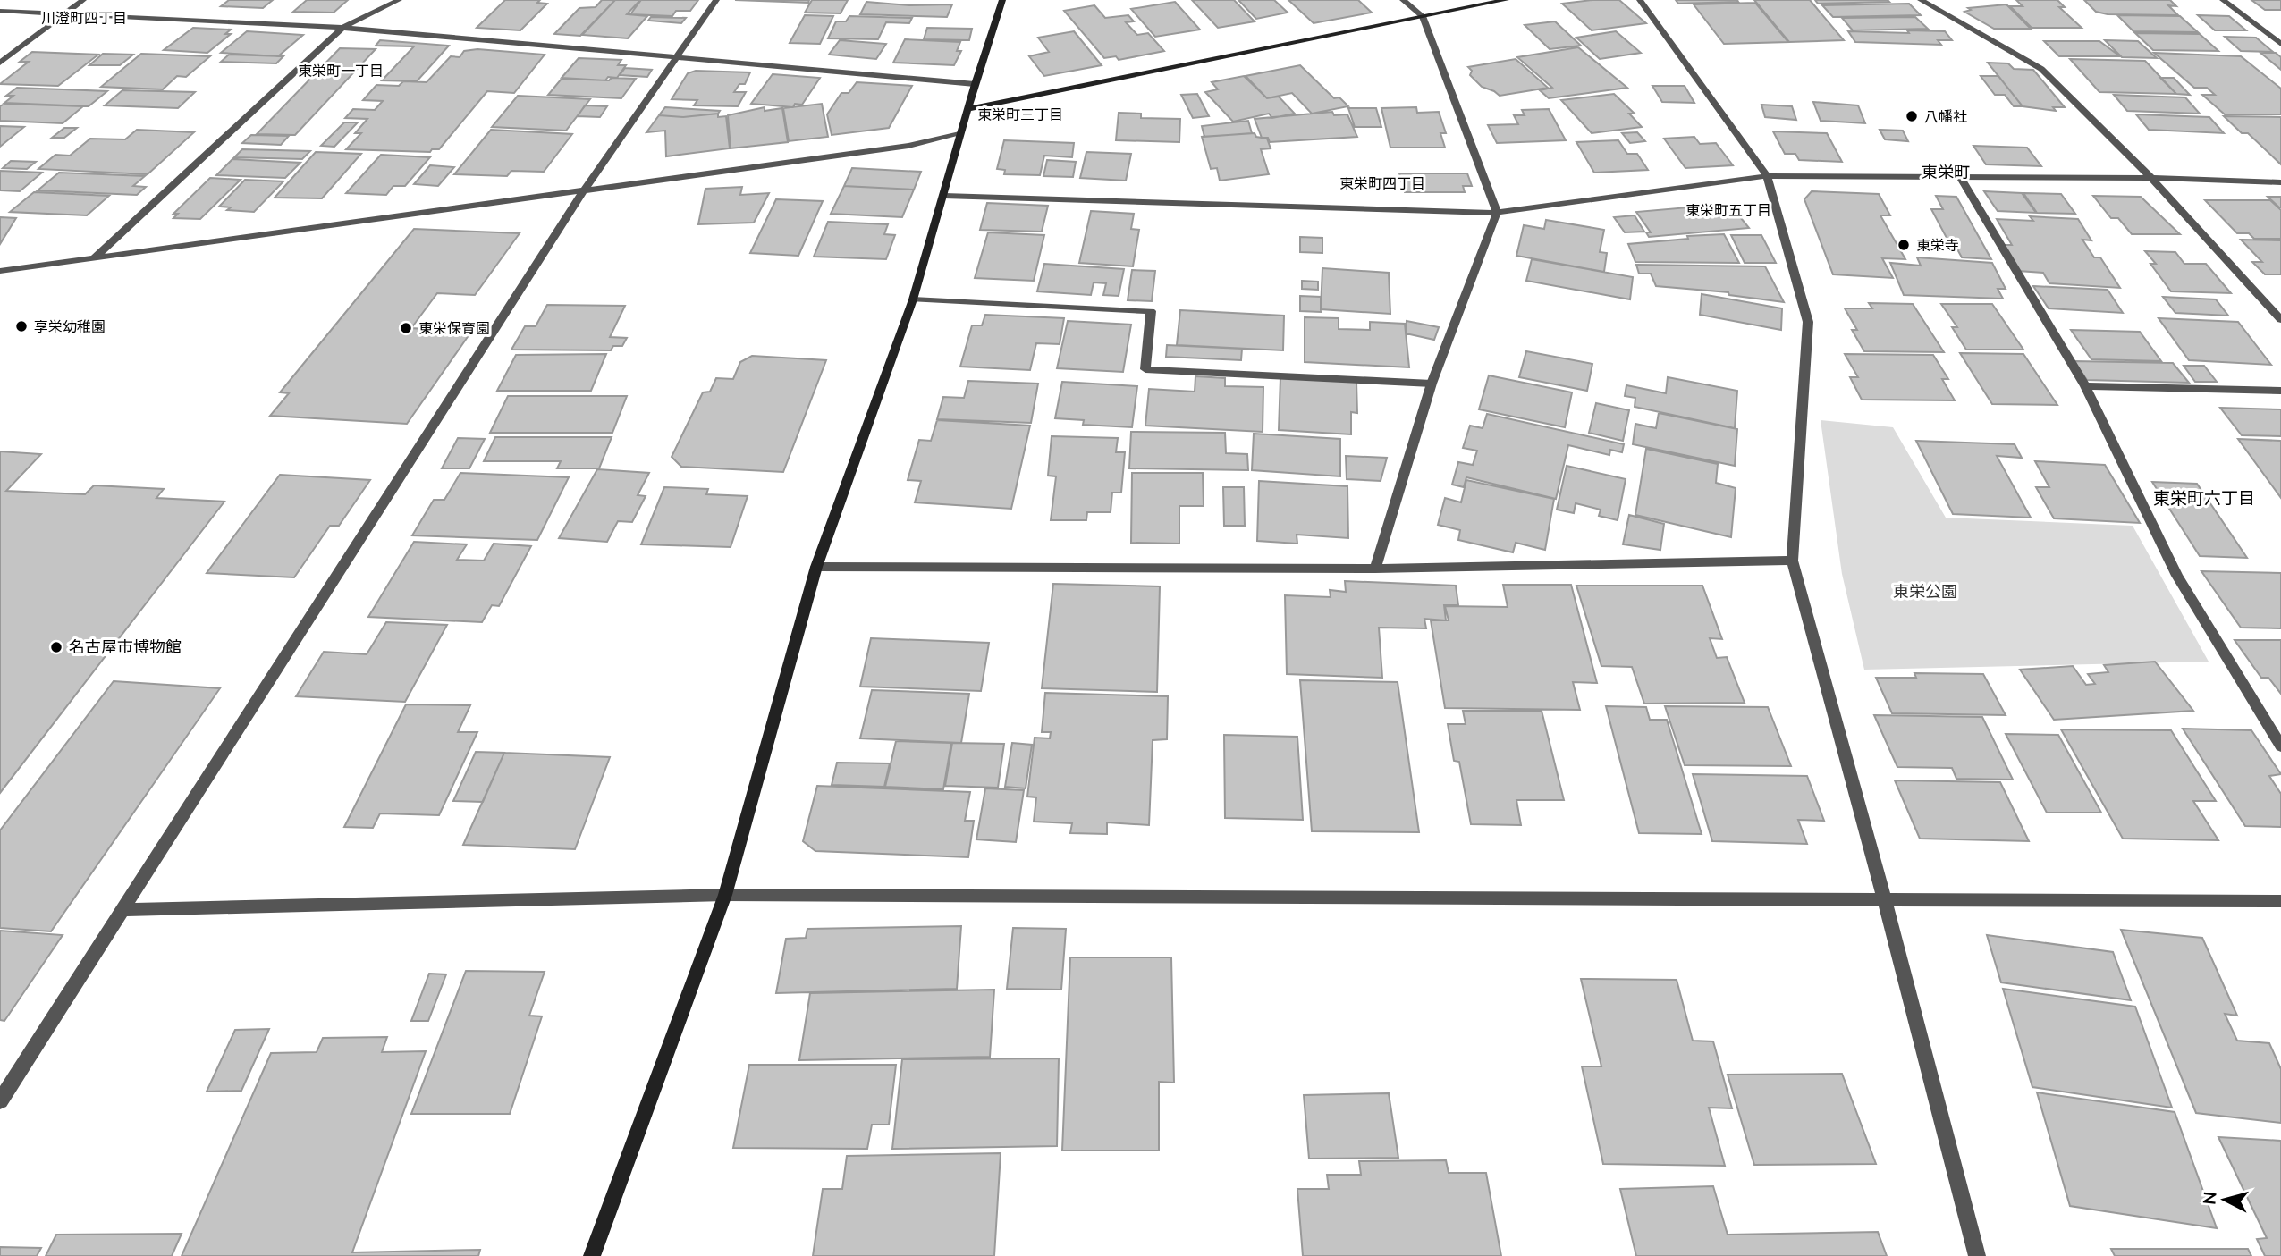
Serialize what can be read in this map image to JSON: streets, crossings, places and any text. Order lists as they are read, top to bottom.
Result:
{
  "districts": [
    "川澄町四丁目",
    "東栄町一丁目",
    "東栄町三丁目",
    "東栄町",
    "東栄町四丁目",
    "東栄町五丁目",
    "東栄町六丁目"
  ],
  "parks": ["東栄公園"],
  "places": [
    "八幡社",
    "東栄寺",
    "享栄幼稚園",
    "東栄保育園",
    "名古屋市博物館"
  ],
  "north": "left"
}
